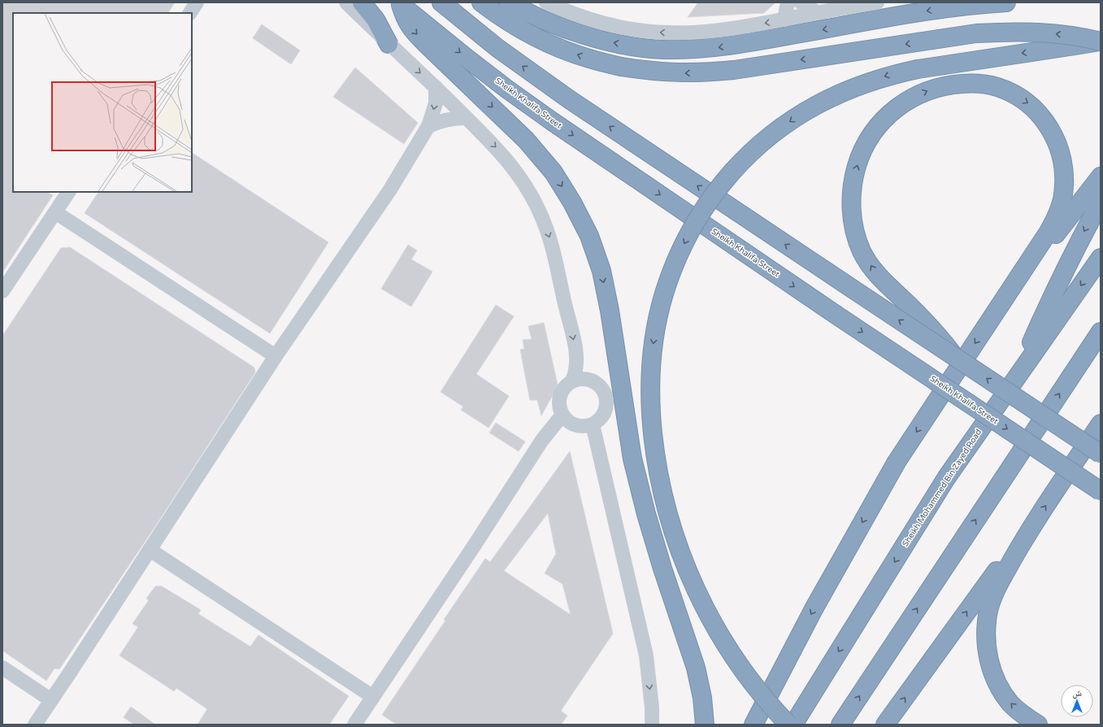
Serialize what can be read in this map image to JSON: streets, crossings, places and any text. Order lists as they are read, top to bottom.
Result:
{
  "streets": {
    "highway": ["Sheikh Khalifa Street", "Sheikh Mohammed Bin Zayed Road"]
  },
  "north": "top"
}
